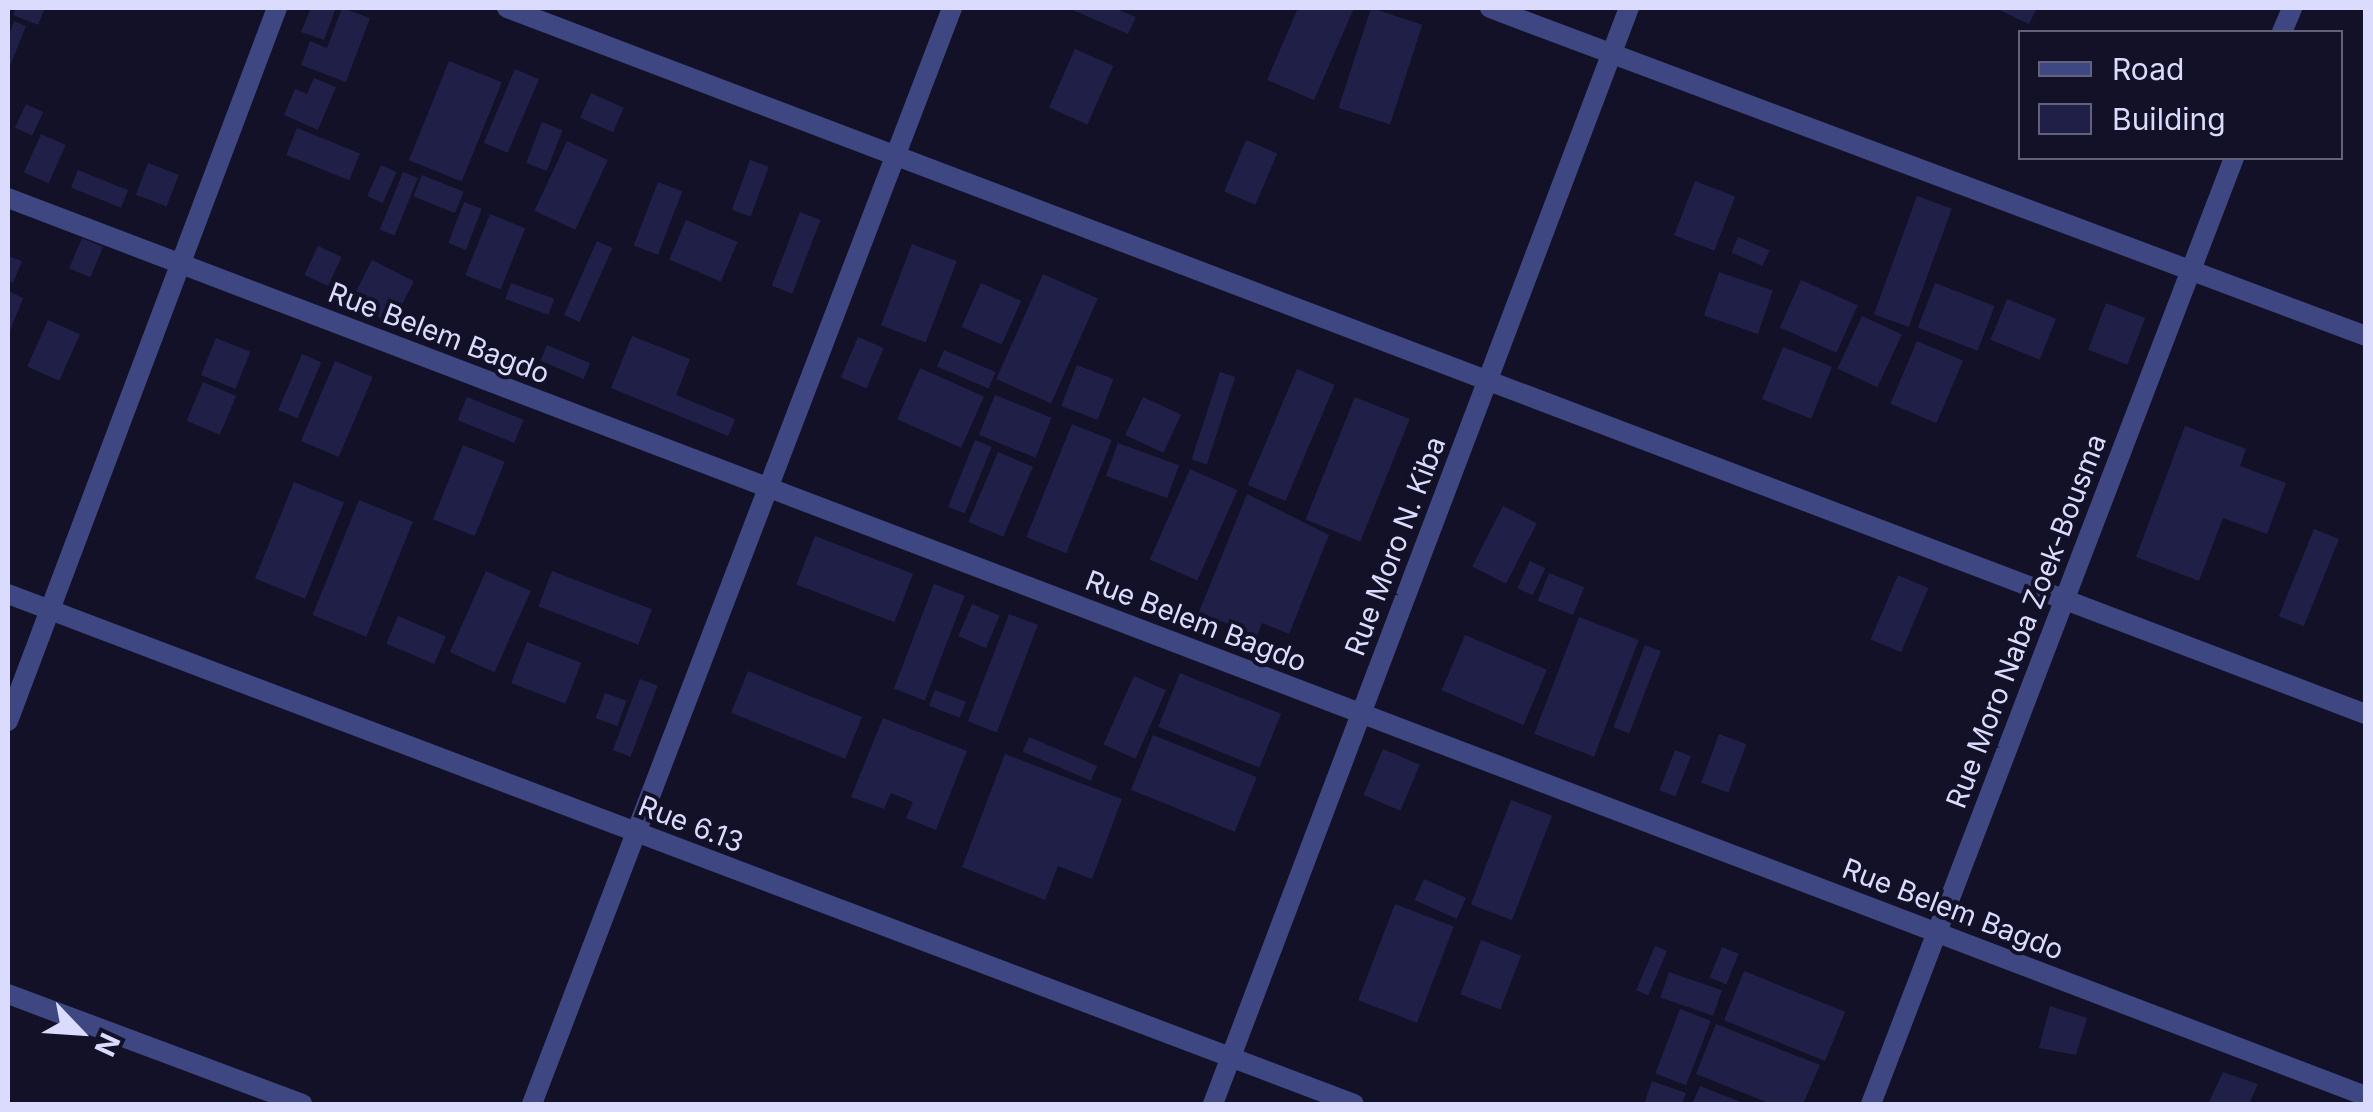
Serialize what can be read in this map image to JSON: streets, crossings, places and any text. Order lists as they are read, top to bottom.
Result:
{
  "streets": {
    "street": [
      "Rue Belem Bagdo",
      "Rue Moro N. Kiba",
      "Rue Moro Naba Zoek-Bousma",
      "Rue 6.13"
    ]
  },
  "crossings": [
    ["Rue Belem Bagdo", "Rue Moro N. Kiba"],
    ["Rue Belem Bagdo", "Rue Moro Naba Zoek-Bousma"],
    ["Rue Moro N. Kiba", "Rue 6.13"]
  ],
  "legend": ["Road", "Building"],
  "north": "bottom right"
}
